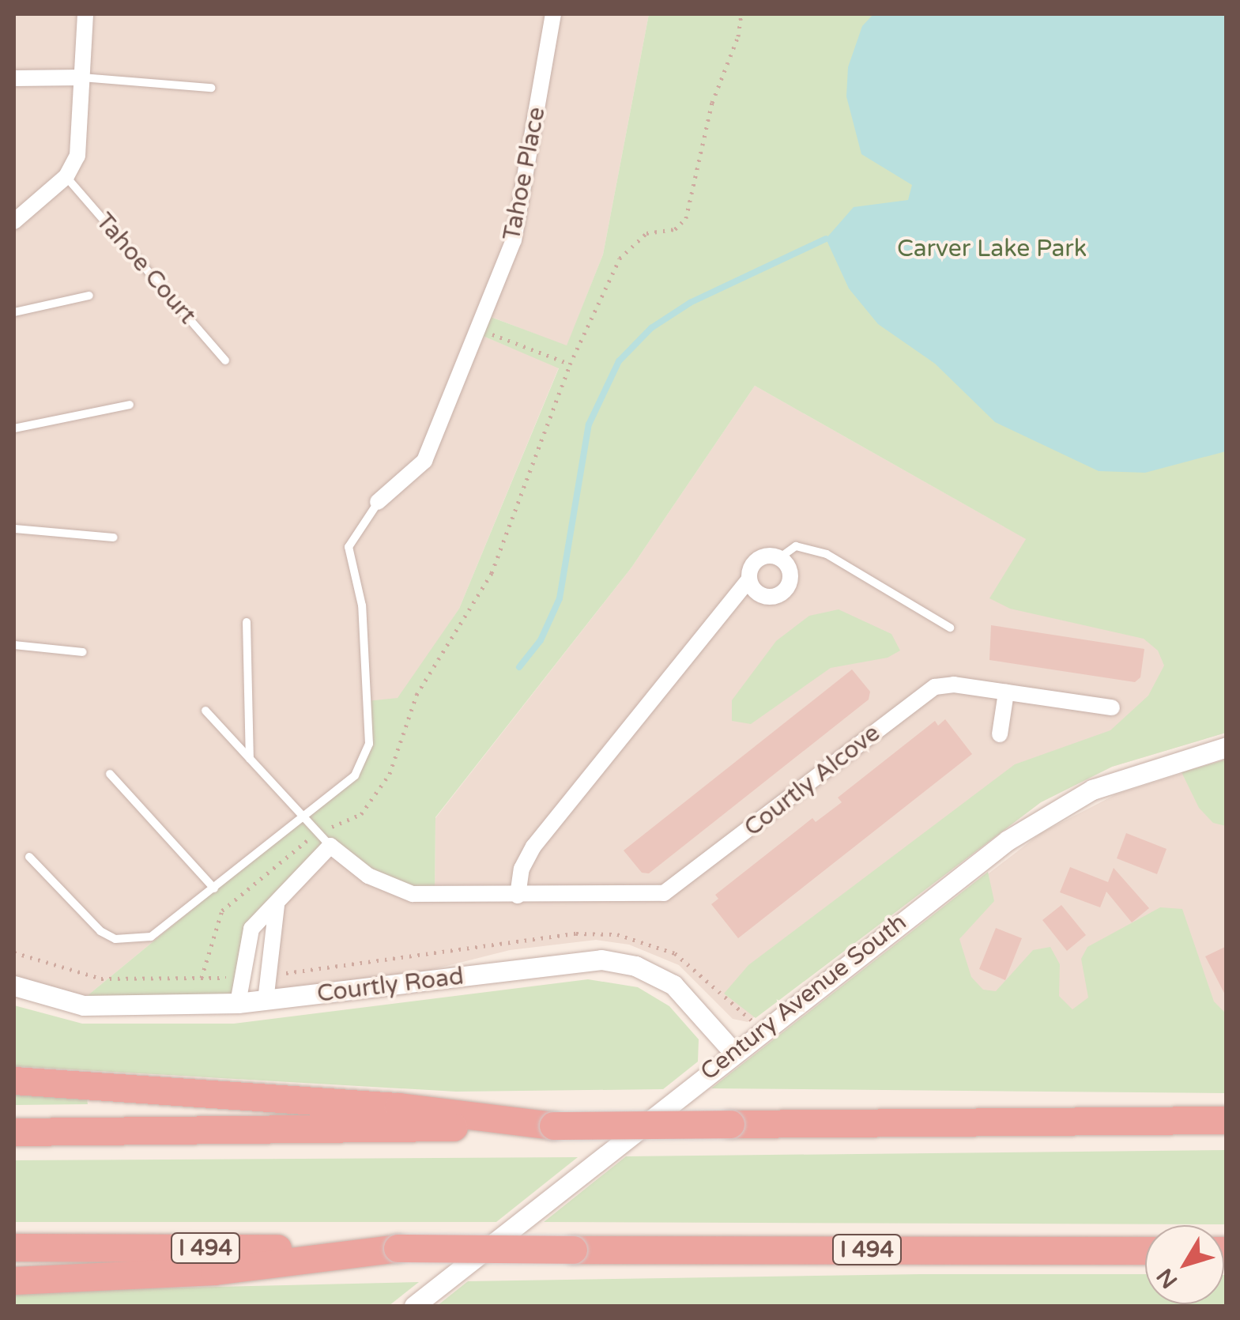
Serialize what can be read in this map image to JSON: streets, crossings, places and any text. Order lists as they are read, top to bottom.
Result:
{
  "streets": {
    "highway": ["I 494"],
    "street": [
      "Tahoe Place",
      "Courtly Alcove",
      "Courtly Road",
      "Century Avenue South"
    ],
    "lane": ["Tahoe Court"]
  },
  "crossings": [
    ["Courtly Road", "Century Avenue South"]
  ],
  "parks": ["Carver Lake Park"],
  "north": "bottom left"
}
